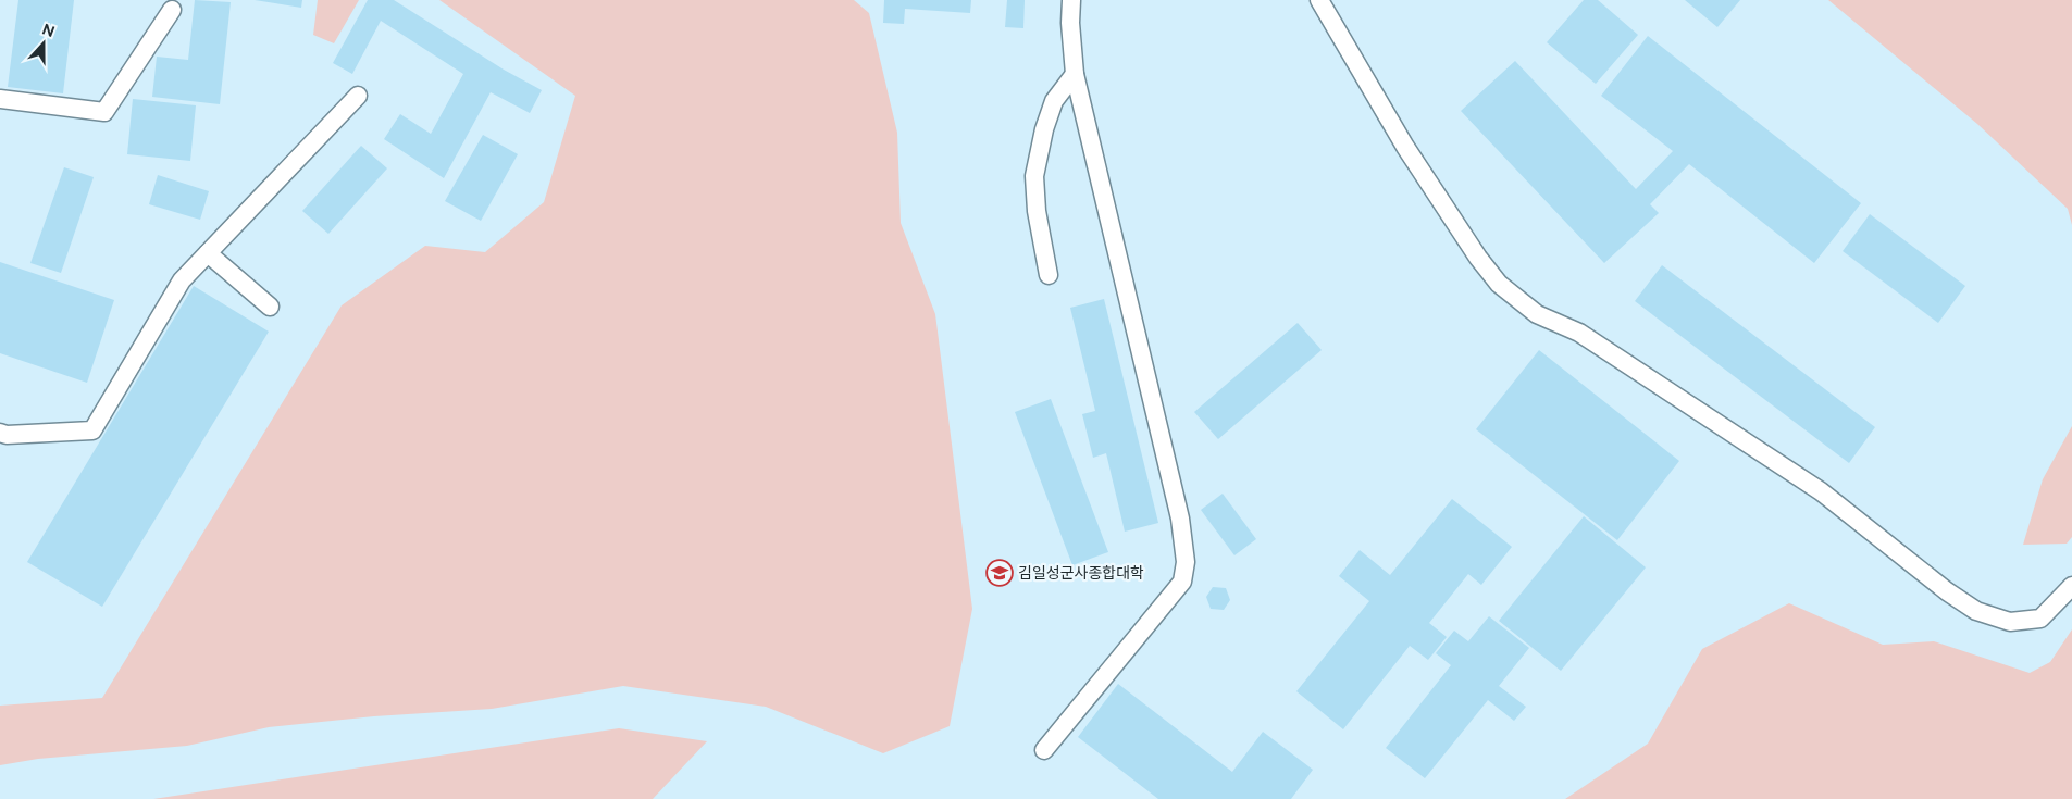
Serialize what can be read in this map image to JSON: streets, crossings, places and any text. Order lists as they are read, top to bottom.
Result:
{
  "places": {
    "school or university": ["김일성군사종합대학"]
  },
  "north": "top"
}
